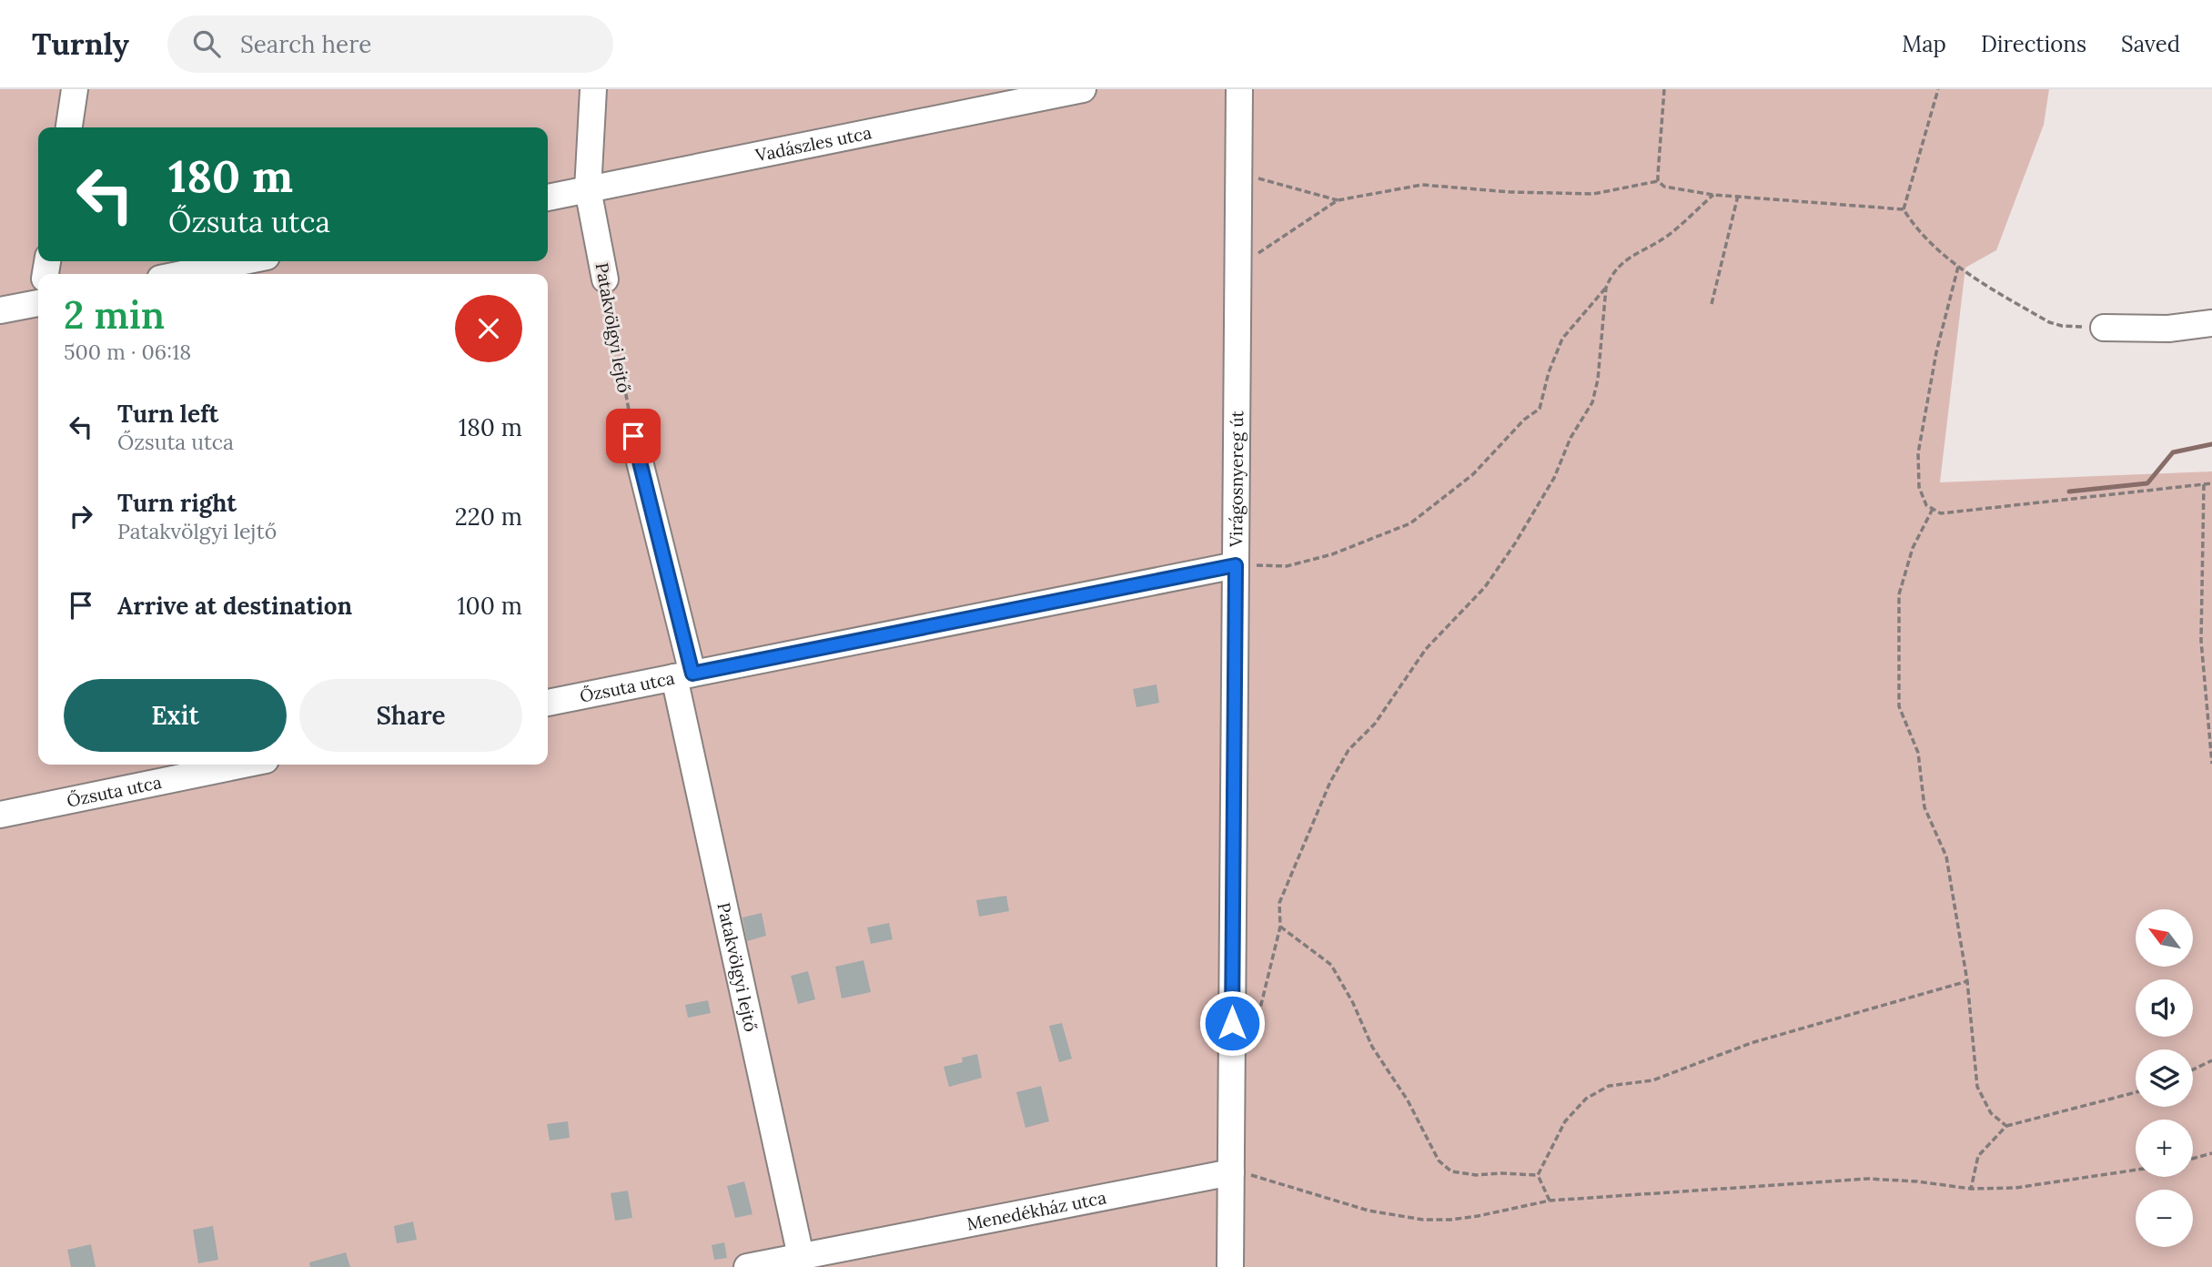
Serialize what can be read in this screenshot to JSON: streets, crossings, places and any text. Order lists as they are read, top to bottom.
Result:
{
  "streets": {
    "street": [
      "Vadászles utca",
      "Patakvölgyi lejtő",
      "Virágosnyereg út",
      "Őzsuta utca",
      "Menedékház utca"
    ]
  },
  "crossings": [
    ["Vadászles utca", "Patakvölgyi lejtő"],
    ["Patakvölgyi lejtő", "Őzsuta utca"],
    ["Patakvölgyi lejtő", "Menedékház utca"],
    ["Virágosnyereg út", "Őzsuta utca"],
    ["Virágosnyereg út", "Menedékház utca"]
  ],
  "north": "top left",
  "page": {
    "header": "Turnly",
    "search": "Search here",
    "nav": ["Map", "Directions", "Saved"],
    "turn": ["180 m", "Őzsuta utca"],
    "heading": ["2 min", "500 m · 06:18"],
    "list": [
      {
        "name": "Turn left",
        "note": "Őzsuta utca",
        "value": "180 m"
      },
      {
        "name": "Turn right",
        "note": "Patakvölgyi lejtő",
        "value": "220 m"
      },
      {
        "name": "Arrive at destination",
        "value": "100 m"
      }
    ],
    "buttons": ["Exit", "Share"],
    "map_buttons": ["+", "−"]
  }
}
